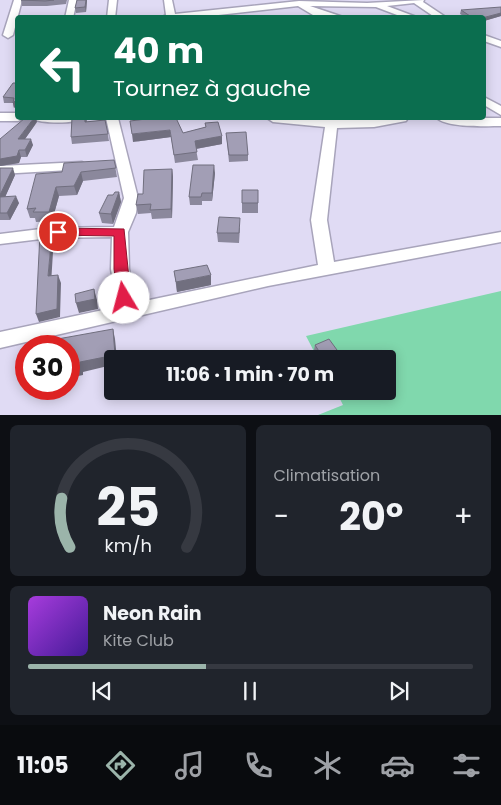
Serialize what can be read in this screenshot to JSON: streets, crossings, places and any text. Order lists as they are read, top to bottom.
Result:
{
  "page": {
    "turn": ["40 m", "Tournez à gauche"],
    "limit": "30",
    "trip": "11:06 · 1 min · 70 m",
    "tile": "Climatisation",
    "heat": ["−", "20°", "+"],
    "song": ["Neon Rain", "Kite Club"],
    "tabs": "11:05",
    "gauge": ["25", "km/h"]
  }
}
